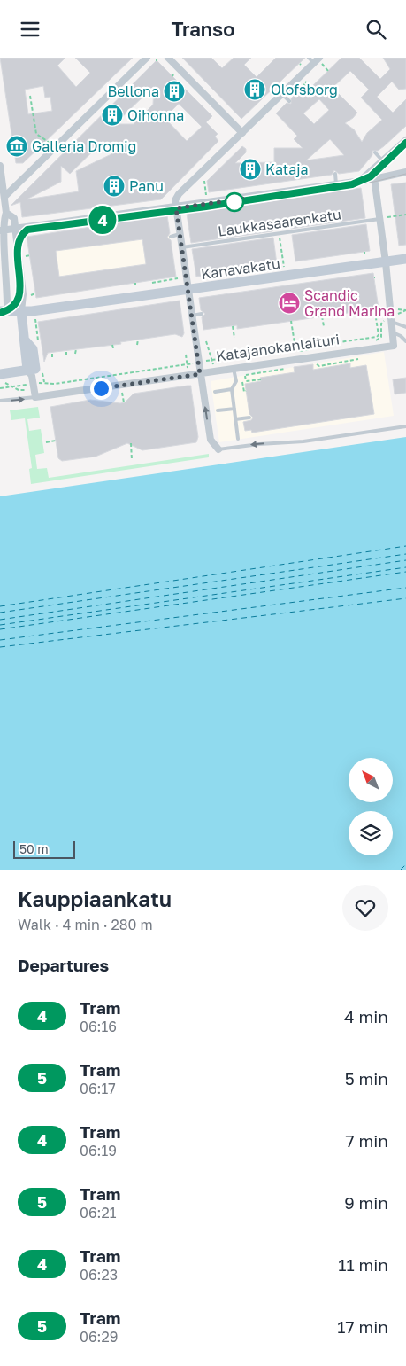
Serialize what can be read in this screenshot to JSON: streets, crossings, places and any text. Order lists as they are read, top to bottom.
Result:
{
  "streets": {
    "main road": ["Kanavakatu"],
    "street": ["Katajanokanlaituri"],
    "lane": ["Laukkasaarenkatu"]
  },
  "places": {
    "building": [
      "Olofsborg",
      "Bellona",
      "Oihonna",
      "Kataja",
      "Panu"
    ],
    "museum": ["Galleria Dromig"],
    "hotel": ["Scandic Grand Marina"]
  },
  "lines": ["tram line 4"],
  "scale_bar": "50 m",
  "north": "top left",
  "page": {
    "header": "Transo",
    "on_map": "4",
    "scale": "50 m",
    "heading": [
      ["Kauppiaankatu", "Walk · 4 min · 280 m"],
      "Departures"
    ],
    "list": [
      {
        "mark": "4",
        "name": "Tram",
        "note": "06:16",
        "value": "4 min"
      },
      {
        "mark": "5",
        "name": "Tram",
        "note": "06:17",
        "value": "5 min"
      },
      {
        "mark": "4",
        "name": "Tram",
        "note": "06:19",
        "value": "7 min"
      },
      {
        "mark": "5",
        "name": "Tram",
        "note": "06:21",
        "value": "9 min"
      },
      {
        "mark": "4",
        "name": "Tram",
        "note": "06:23",
        "value": "11 min"
      },
      {
        "mark": "5",
        "name": "Tram",
        "note": "06:29",
        "value": "17 min"
      }
    ]
  }
}
